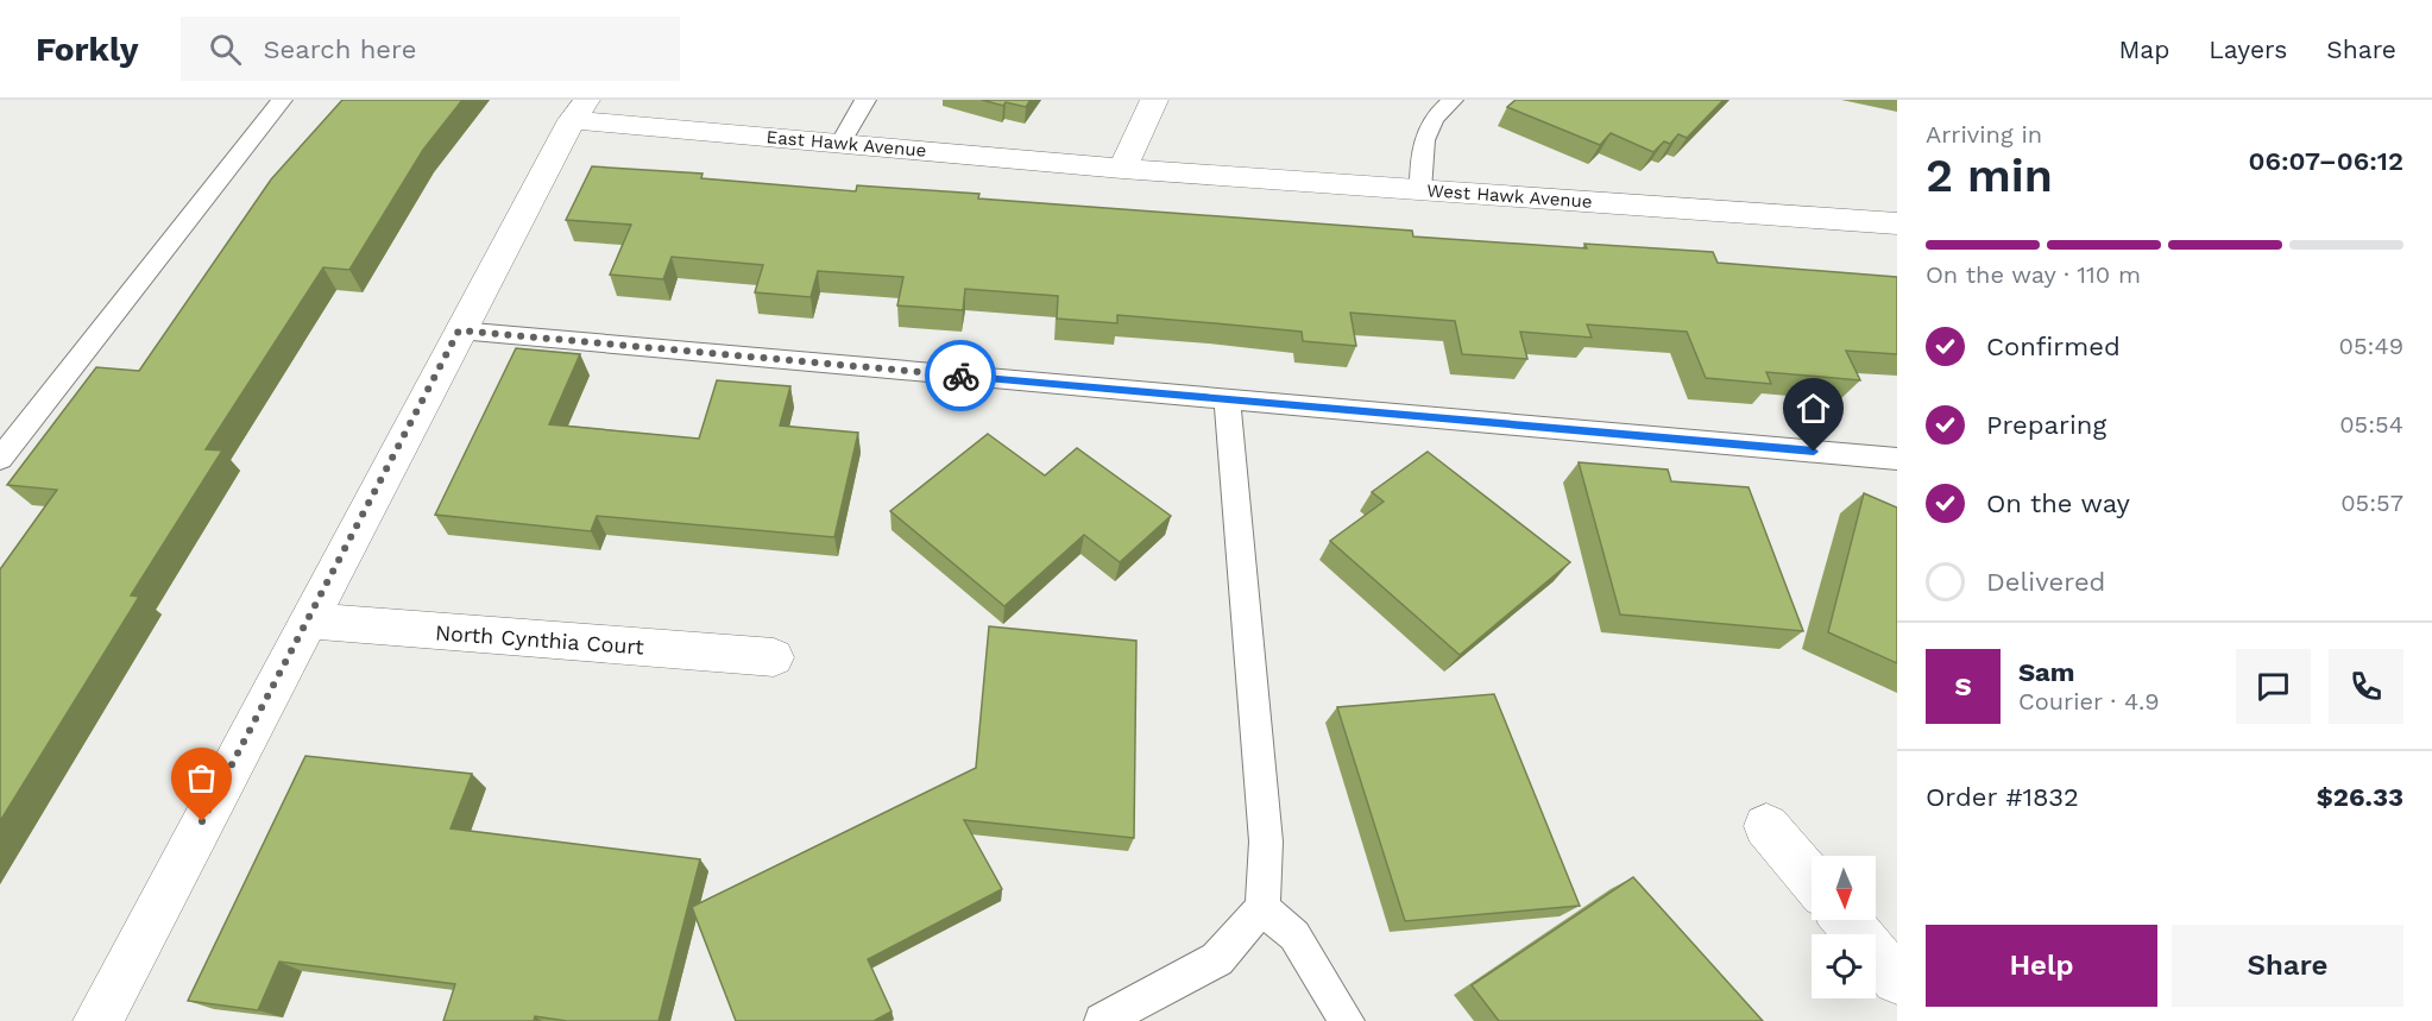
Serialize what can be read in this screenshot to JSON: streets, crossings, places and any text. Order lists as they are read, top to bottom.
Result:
{
  "streets": {
    "street": ["East Hawk Avenue", "West Hawk Avenue", "North Cynthia Court"]
  },
  "crossings": [
    ["East Hawk Avenue", "West Hawk Avenue"]
  ],
  "north": "bottom",
  "page": {
    "header": "Forkly",
    "search": "Search here",
    "nav": ["Map", "Layers", "Share"],
    "heading": ["2 min", "Arriving in", "06:07–06:12"],
    "panel": [
      "Sam",
      "Courier · 4.9",
      "Order #1832",
      "$26.33"
    ],
    "bar": "On the way · 110 m",
    "list": [
      ["Confirmed", "05:49"],
      ["Preparing", "05:54"],
      ["On the way", "05:57"],
      "Delivered"
    ],
    "round": "S",
    "buttons": ["Help", "Share"]
  }
}
